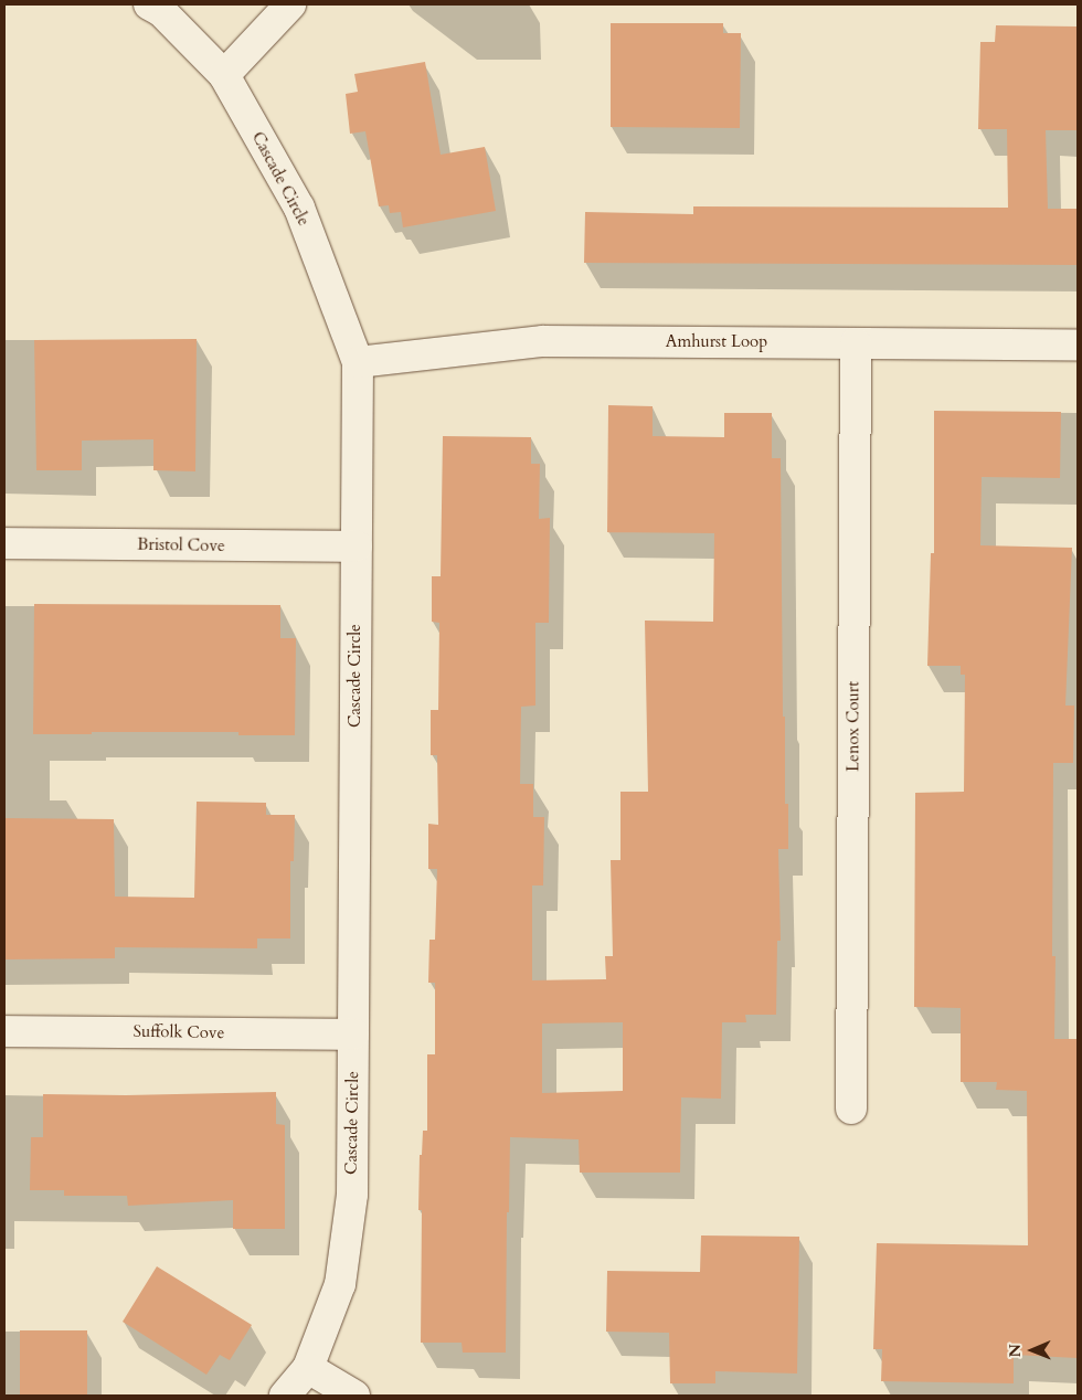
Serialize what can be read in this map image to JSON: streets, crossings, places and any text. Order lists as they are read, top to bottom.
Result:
{
  "streets": {
    "street": [
      "Cascade Circle",
      "Amhurst Loop",
      "Bristol Cove",
      "Lenox Court",
      "Suffolk Cove"
    ]
  },
  "crossings": [
    ["Cascade Circle", "Amhurst Loop"],
    ["Cascade Circle", "Bristol Cove"],
    ["Cascade Circle", "Suffolk Cove"],
    ["Amhurst Loop", "Lenox Court"]
  ],
  "north": "left"
}
